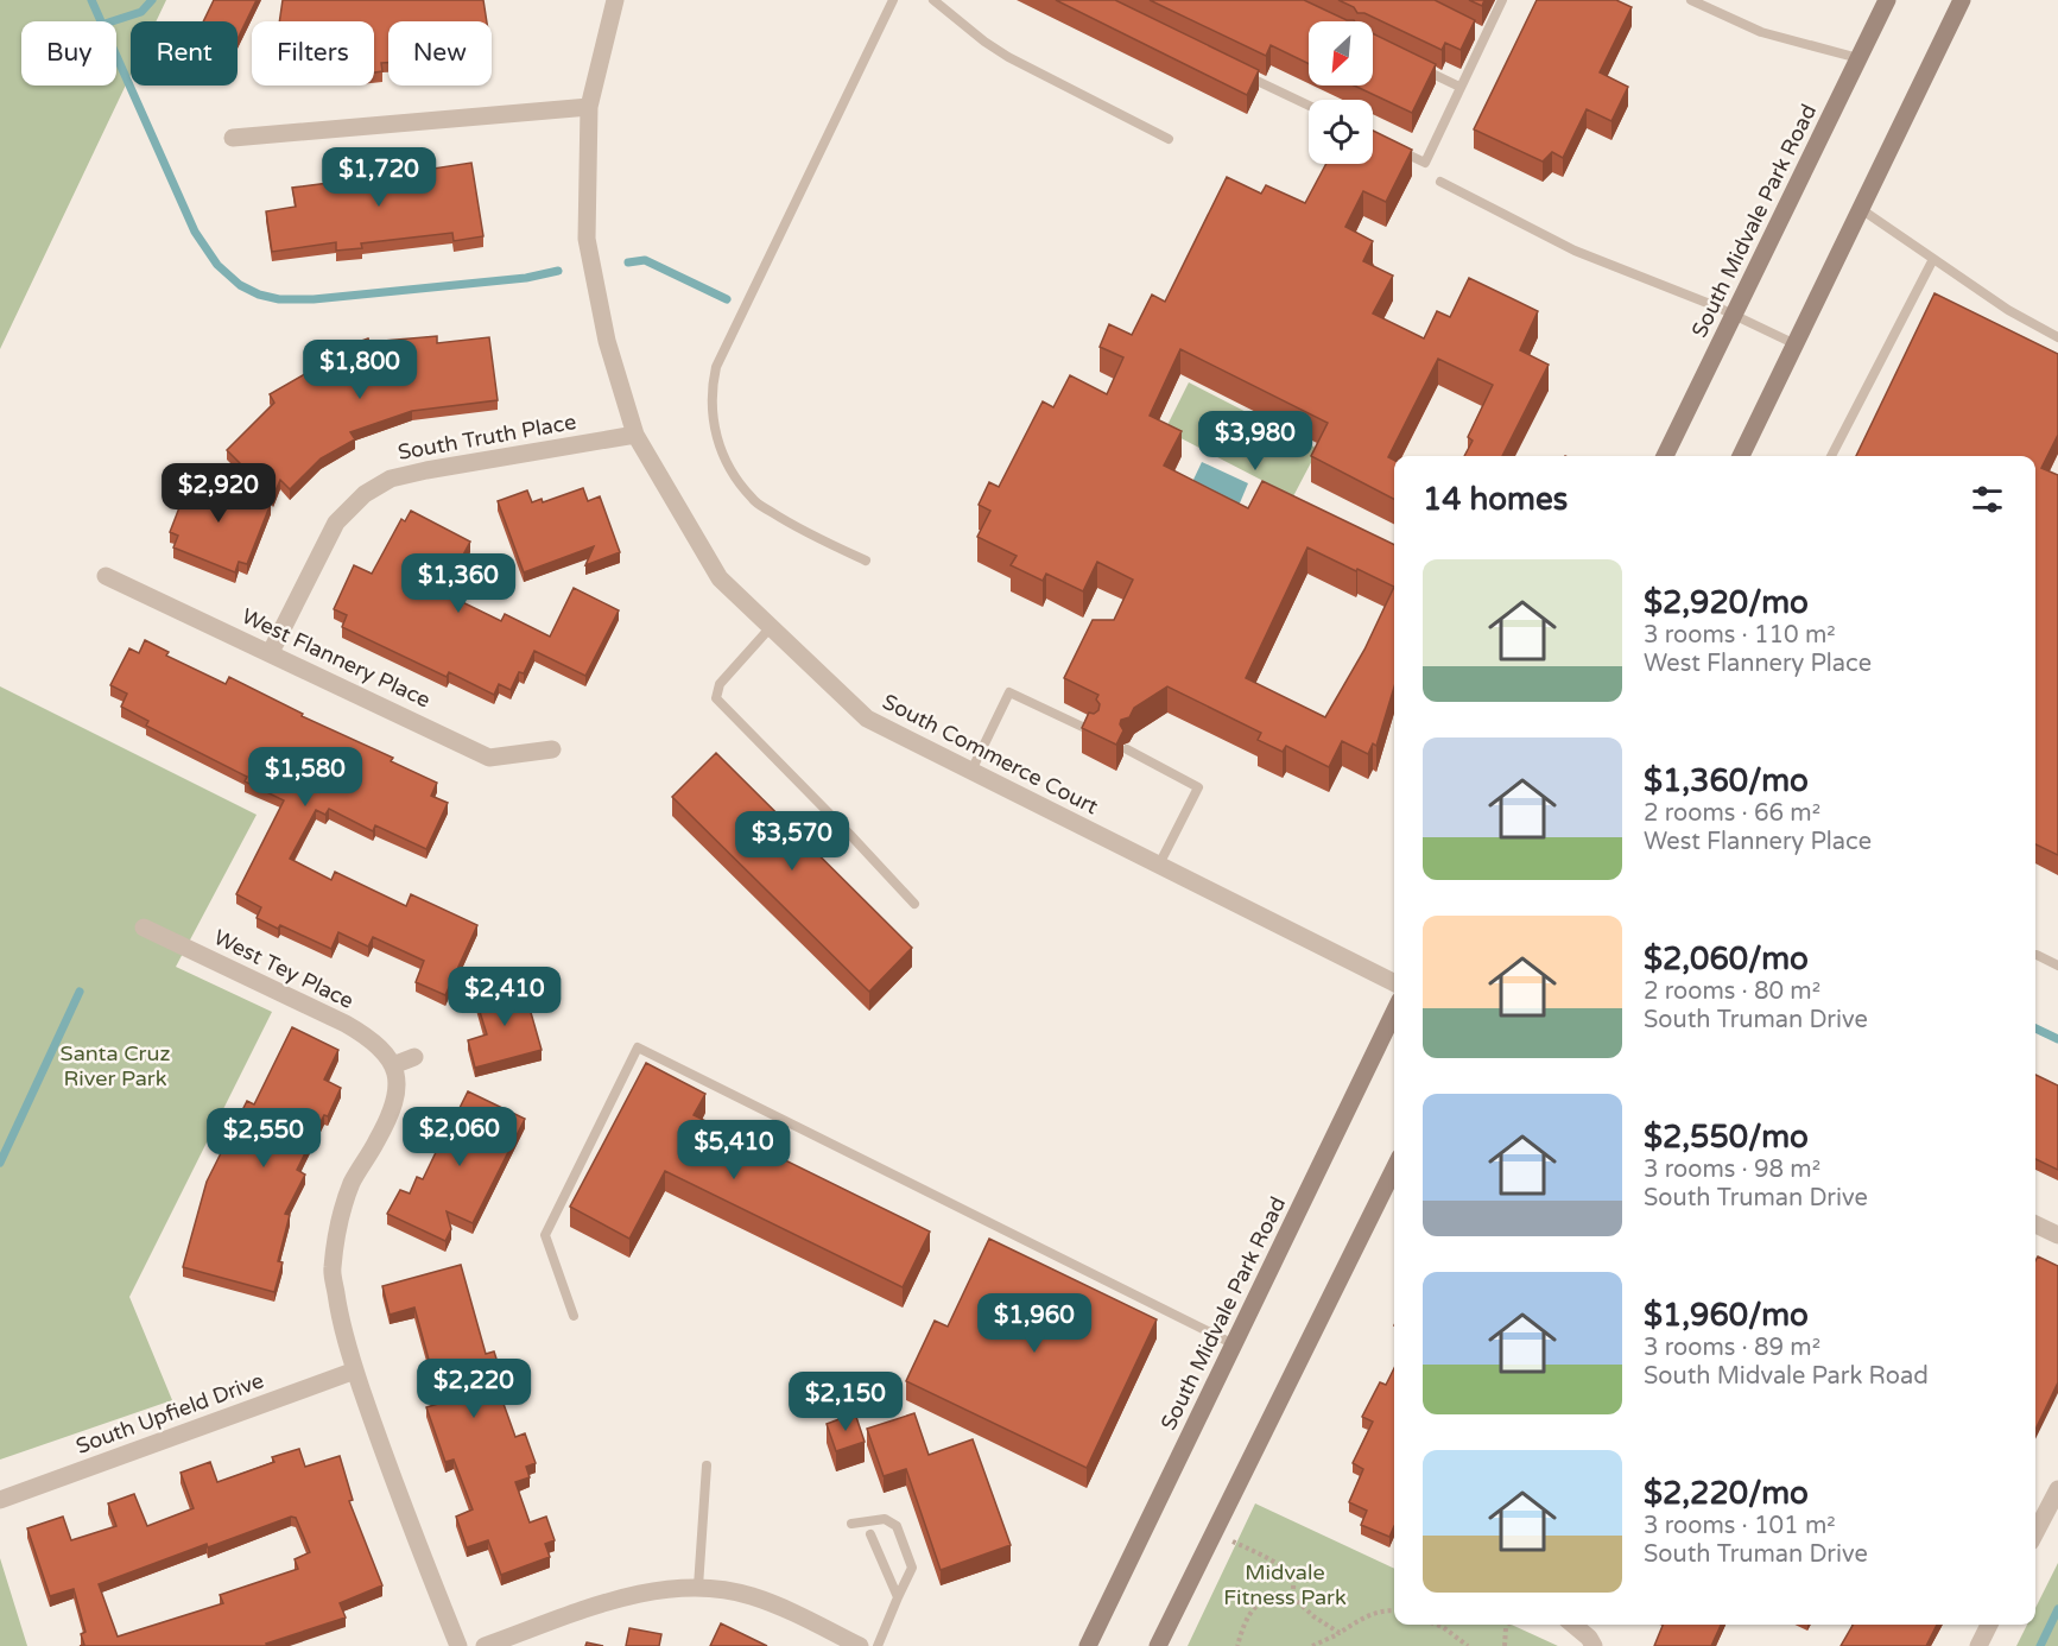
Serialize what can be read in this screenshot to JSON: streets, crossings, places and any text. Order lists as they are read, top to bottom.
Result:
{
  "streets": {
    "main road": ["South Midvale Park Road"],
    "street": [
      "South Truth Place",
      "West Flannery Place",
      "South Commerce Court",
      "West Tey Place",
      "South Upfield Drive"
    ]
  },
  "crossings": [
    ["South Truth Place", "West Flannery Place"],
    ["South Truth Place", "South Commerce Court"]
  ],
  "parks": ["Santa Cruz River Park", "Midvale Fitness Park"],
  "north": "bottom left",
  "page": {
    "chip": [
      "Buy",
      "Rent",
      "Filters",
      "New"
    ],
    "price": [
      "$1,720",
      "$1,800",
      "$3,980",
      "$2,920",
      "$1,360",
      "$1,580",
      "$3,570",
      "$2,410",
      "$2,060",
      "$2,550",
      "$5,410",
      "$1,960",
      "$2,220",
      "$2,150"
    ],
    "heading": "14 homes",
    "list": [
      {
        "name": "$2,920/mo",
        "note": "3 rooms · 110 m² · West Flannery Place"
      },
      {
        "name": "$1,360/mo",
        "note": "2 rooms · 66 m² · West Flannery Place"
      },
      {
        "name": "$2,060/mo",
        "note": "2 rooms · 80 m² · South Truman Drive"
      },
      {
        "name": "$2,550/mo",
        "note": "3 rooms · 98 m² · South Truman Drive"
      },
      {
        "name": "$1,960/mo",
        "note": "3 rooms · 89 m² · South Midvale Park Road"
      },
      {
        "name": "$2,220/mo",
        "note": "3 rooms · 101 m² · South Truman Drive"
      }
    ]
  }
}
